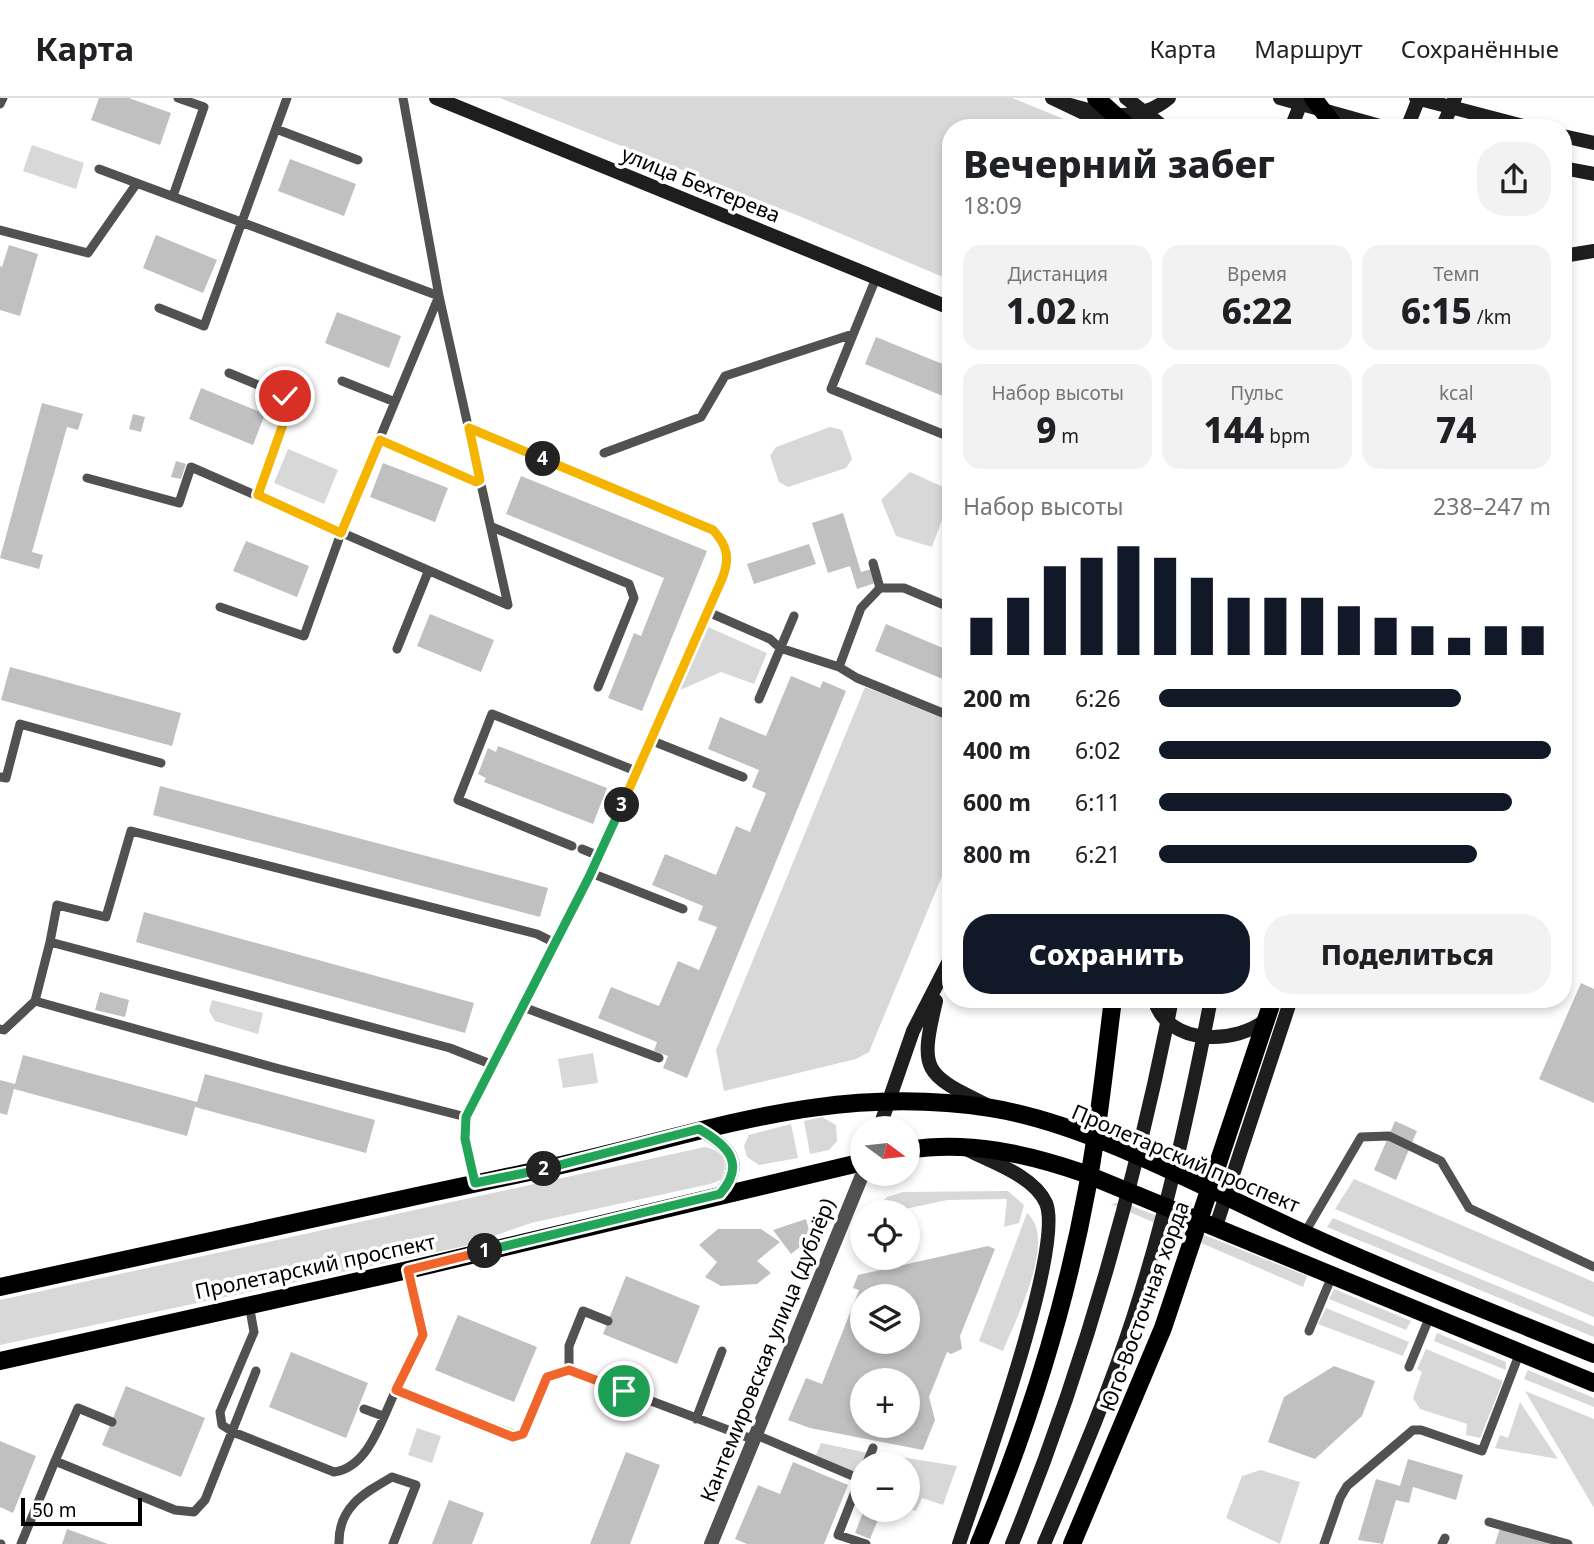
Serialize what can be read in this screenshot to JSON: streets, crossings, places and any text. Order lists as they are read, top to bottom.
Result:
{
  "streets": {
    "main road": ["улица Бехтерева", "Пролетарский проспект", "Юго-Восточная хорда"],
    "street": ["Кантемировская улица (дублёр)"]
  },
  "scale_bar": "50 m",
  "north": "right",
  "page": {
    "header": "Карта",
    "nav": ["Карта", "Маршрут", "Сохранённые"],
    "heading": ["Вечерний забег", "18:09"],
    "stats": [
      ["Дистанция", "1.02 km"],
      ["Время", "6:22"],
      ["Темп", "6:15 /km"],
      ["Набор высоты", "9 m"],
      ["Пульс", "144 bpm"],
      ["kcal", "74"]
    ],
    "pins": [
      "4",
      "3",
      "2",
      "1"
    ],
    "chart": ["Набор высоты", "238–247 m"],
    "list": [
      {
        "name": "200 m",
        "note": "6:26"
      },
      {
        "name": "400 m",
        "note": "6:02"
      },
      {
        "name": "600 m",
        "note": "6:11"
      },
      {
        "name": "800 m",
        "note": "6:21"
      }
    ],
    "buttons": ["Сохранить", "Поделиться"],
    "map_buttons": ["+", "−"],
    "scale": "50 m"
  }
}
